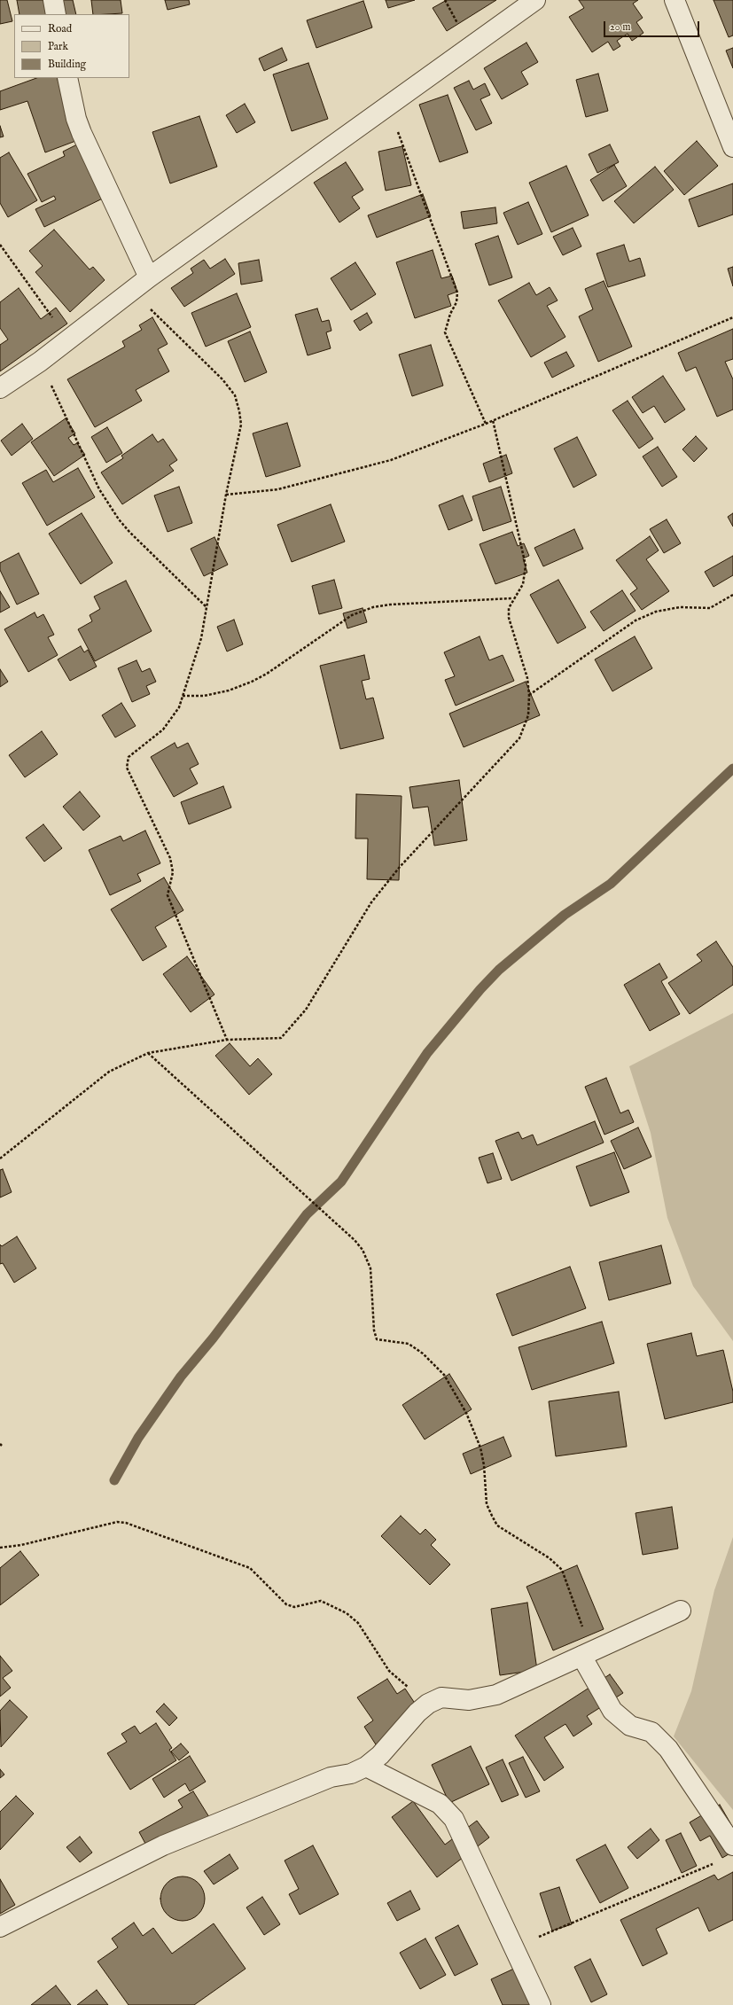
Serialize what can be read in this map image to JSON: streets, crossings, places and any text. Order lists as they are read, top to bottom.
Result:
{
  "legend": ["Road", "Park", "Building"],
  "scale_bar": "20 m"
}
